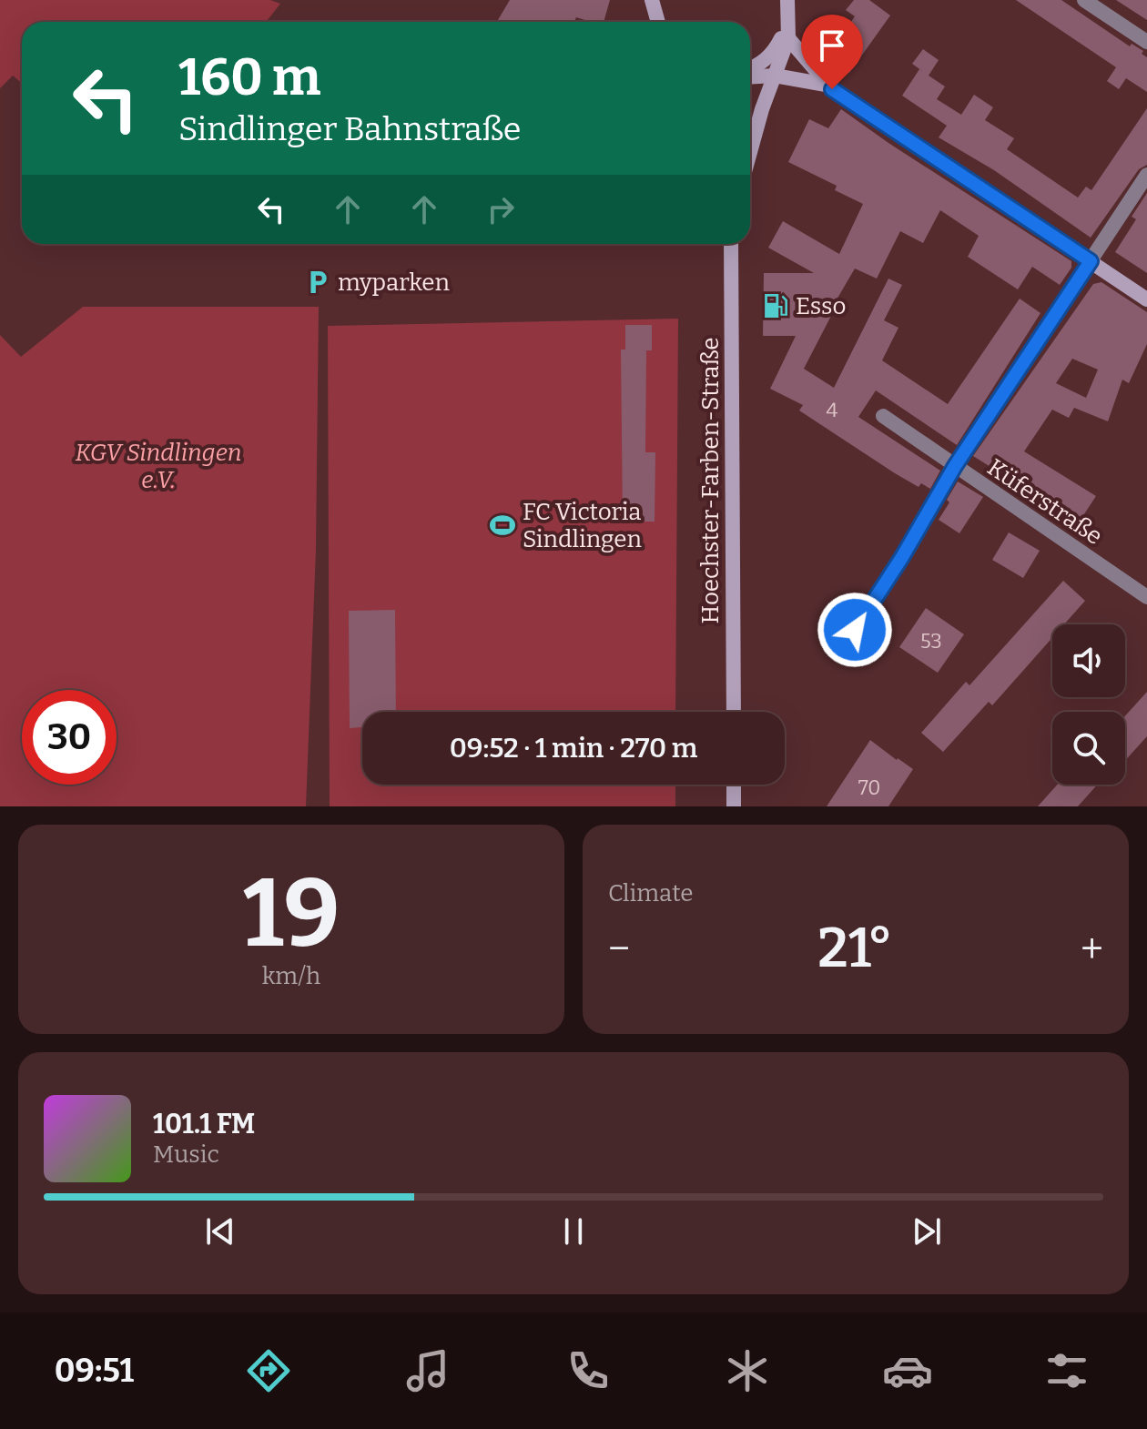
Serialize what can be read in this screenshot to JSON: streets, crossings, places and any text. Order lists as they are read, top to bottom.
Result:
{
  "streets": {
    "main road": ["Hoechster-Farben-Straße"],
    "street": ["Küferstraße"]
  },
  "parks": ["KGV Sindlingen e.V."],
  "places": {
    "parking": ["myparken"],
    "fuel station": ["Esso"],
    "sports": ["FC Victoria Sindlingen"]
  },
  "house_numbers": ["4", "53", "70"],
  "page": {
    "turn": ["160 m", "Sindlinger Bahnstraße"],
    "limit": "30",
    "trip": "09:52 · 1 min · 270 m",
    "tile": [
      ["19", "km/h"],
      "Climate"
    ],
    "heat": ["−", "21°", "+"],
    "song": ["101.1 FM", "Music"],
    "tabs": "09:51"
  }
}
